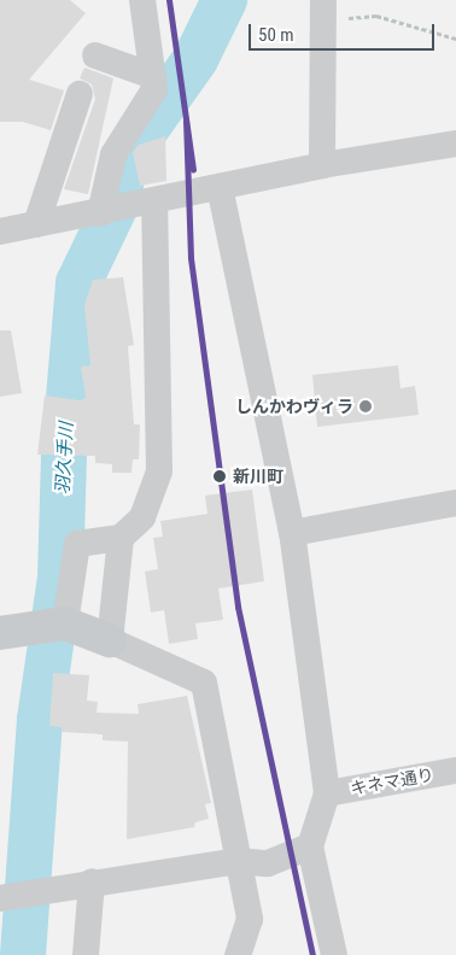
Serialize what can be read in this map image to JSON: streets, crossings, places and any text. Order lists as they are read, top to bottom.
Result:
{
  "streets": {
    "street": ["キネマ通り"]
  },
  "water": ["羽久手川"],
  "places": ["しんかわヴィラ", "新川町"],
  "scale_bar": "50 m"
}
